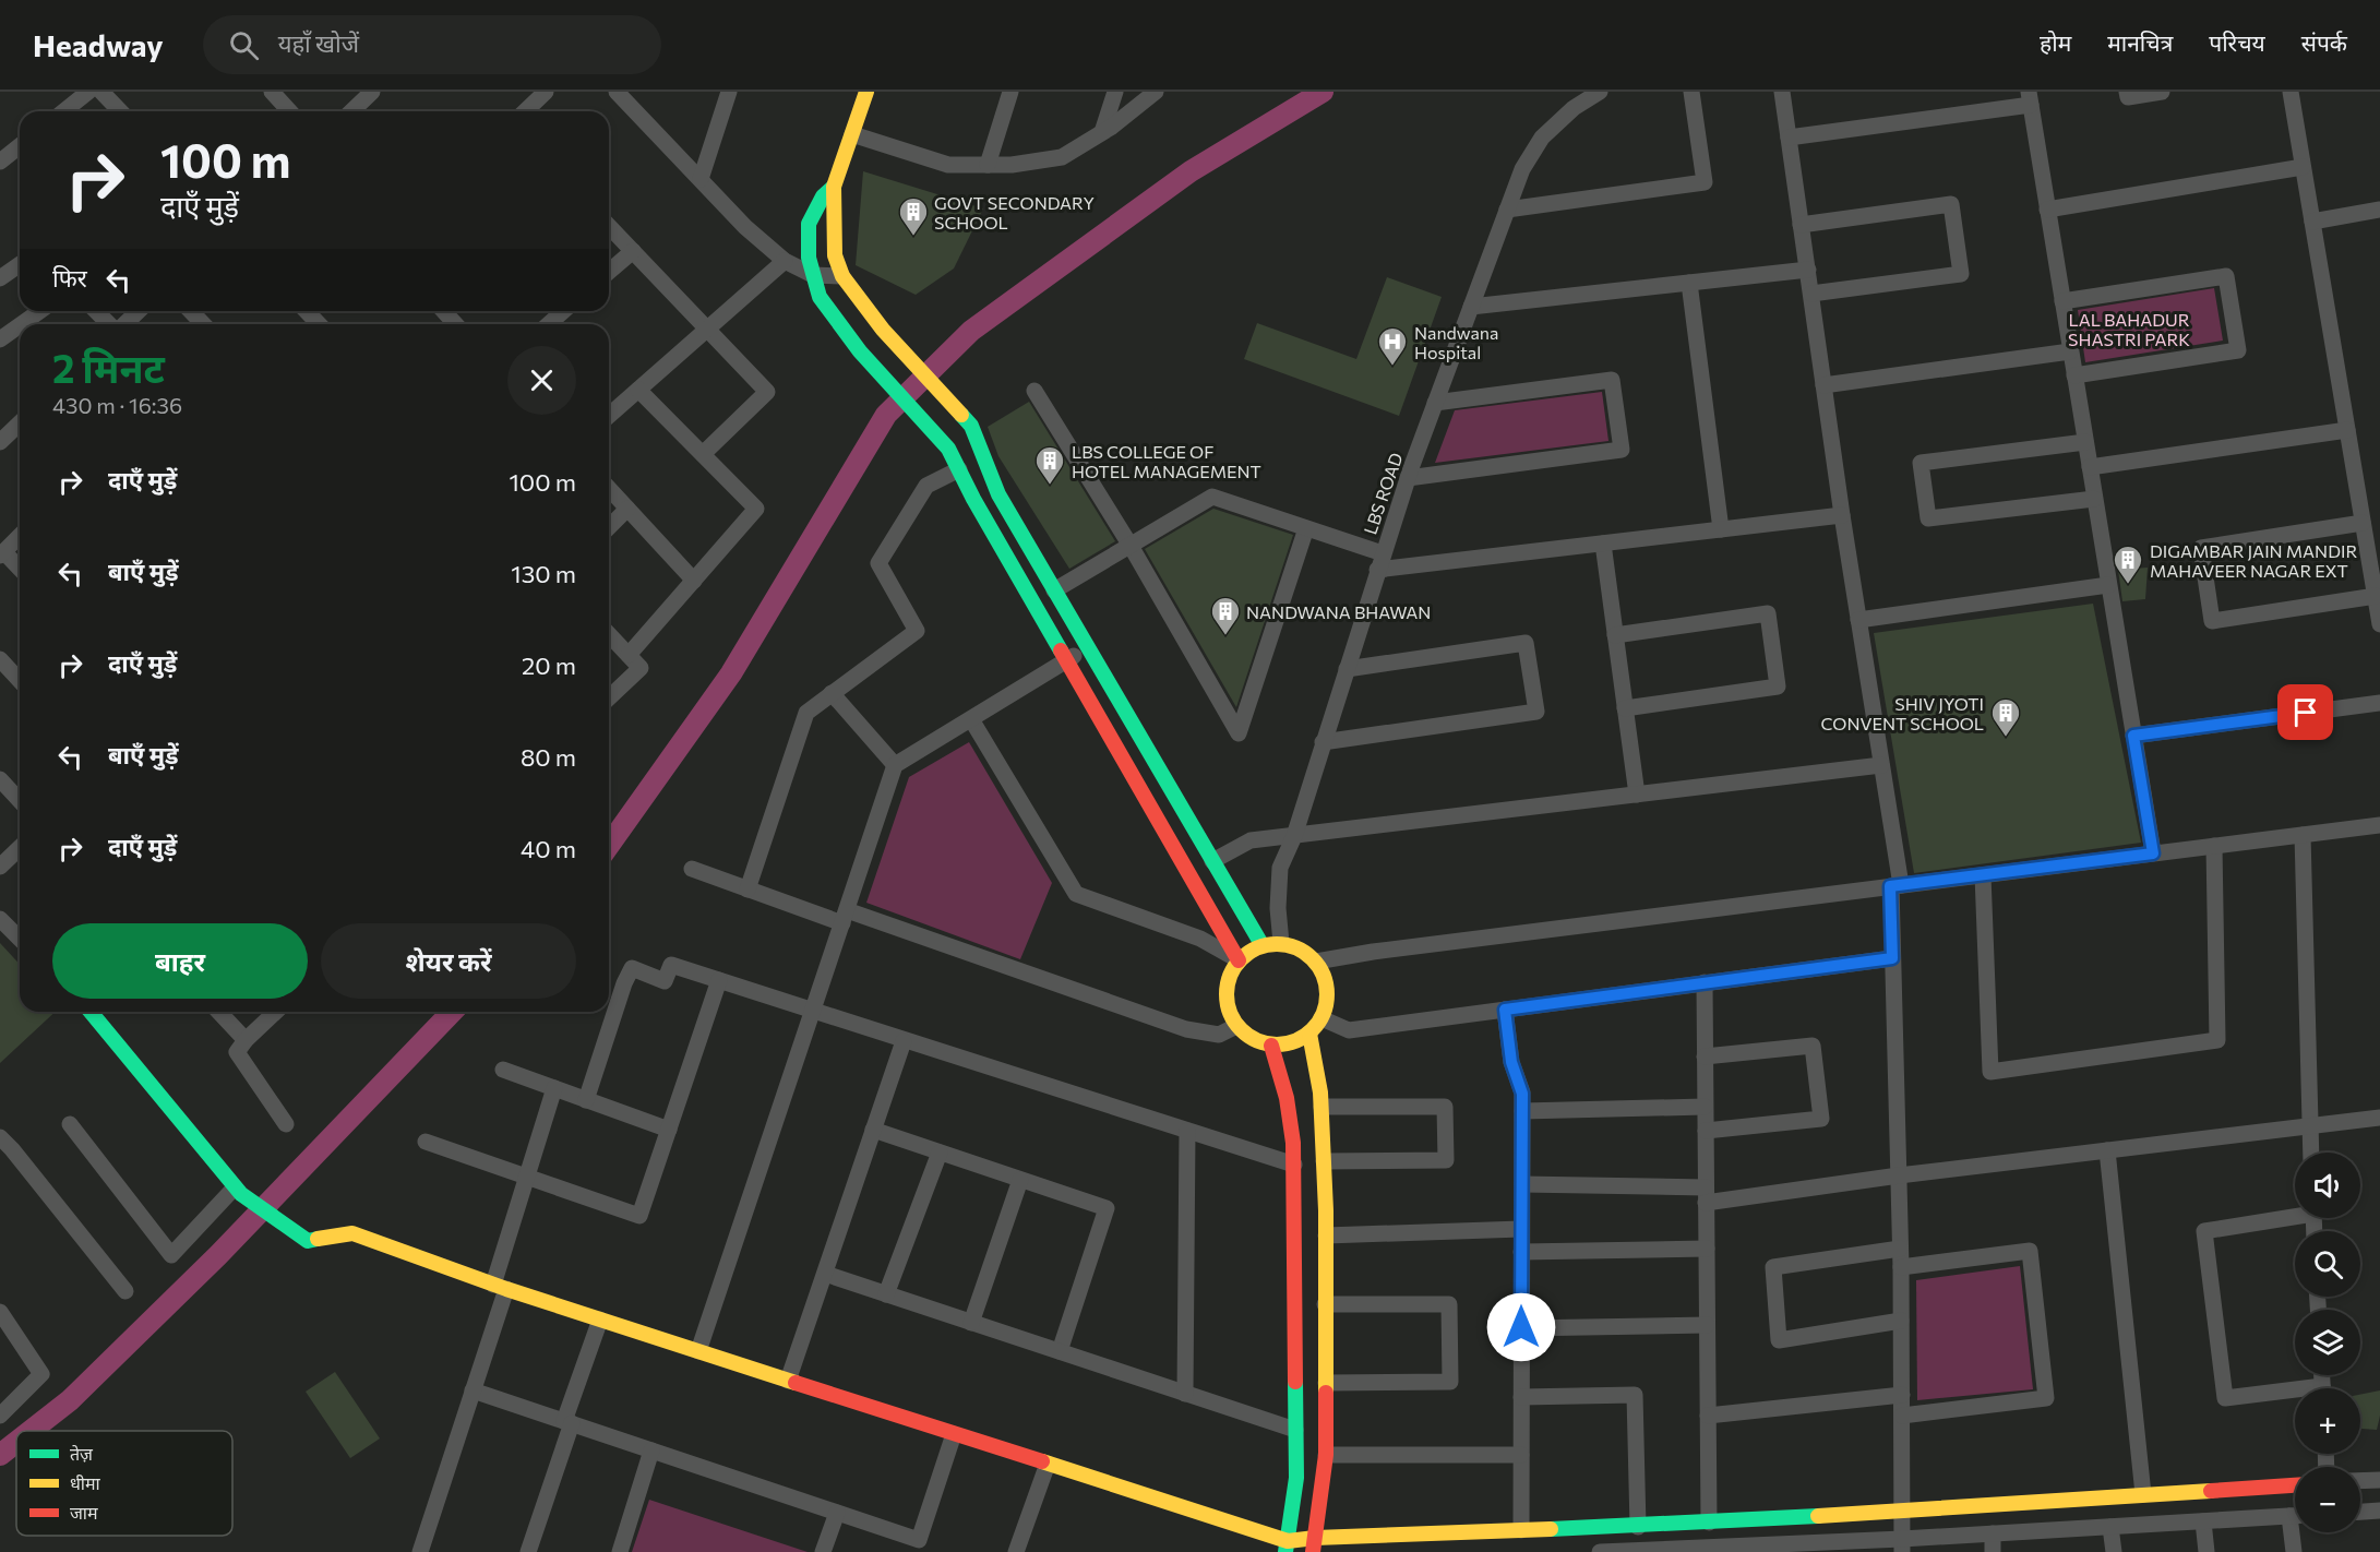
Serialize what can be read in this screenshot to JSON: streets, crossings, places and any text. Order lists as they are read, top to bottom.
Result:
{
  "streets": {
    "street": ["LBS ROAD"]
  },
  "parks": ["LAL BAHADUR SHASTRI PARK"],
  "places": {
    "building": [
      "GOVT SECONDARY SCHOOL",
      "LBS COLLEGE OF HOTEL MANAGEMENT",
      "DIGAMBAR JAIN MANDIR MAHAVEER NAGAR EXT",
      "NANDWANA BHAWAN",
      "SHIV JYOTI CONVENT SCHOOL"
    ],
    "hospital": ["Nandwana Hospital"]
  },
  "legend": ["तेज़", "धीमा", "जाम"],
  "page": {
    "header": "Headway",
    "search": "यहाँ खोजें",
    "nav": [
      "होम",
      "मानचित्र",
      "परिचय",
      "संपर्क"
    ],
    "turn": ["100 m", "दाएँ मुड़ें"],
    "then": "फिर",
    "heading": ["2 मिनट", "430 m · 16:36"],
    "list": [
      {
        "name": "दाएँ मुड़ें",
        "value": "100 m"
      },
      {
        "name": "बाएँ मुड़ें",
        "value": "130 m"
      },
      {
        "name": "दाएँ मुड़ें",
        "value": "20 m"
      },
      {
        "name": "बाएँ मुड़ें",
        "value": "80 m"
      },
      {
        "name": "दाएँ मुड़ें",
        "value": "40 m"
      }
    ],
    "buttons": ["बाहर", "शेयर करें"],
    "map_buttons": ["+", "−"]
  }
}
